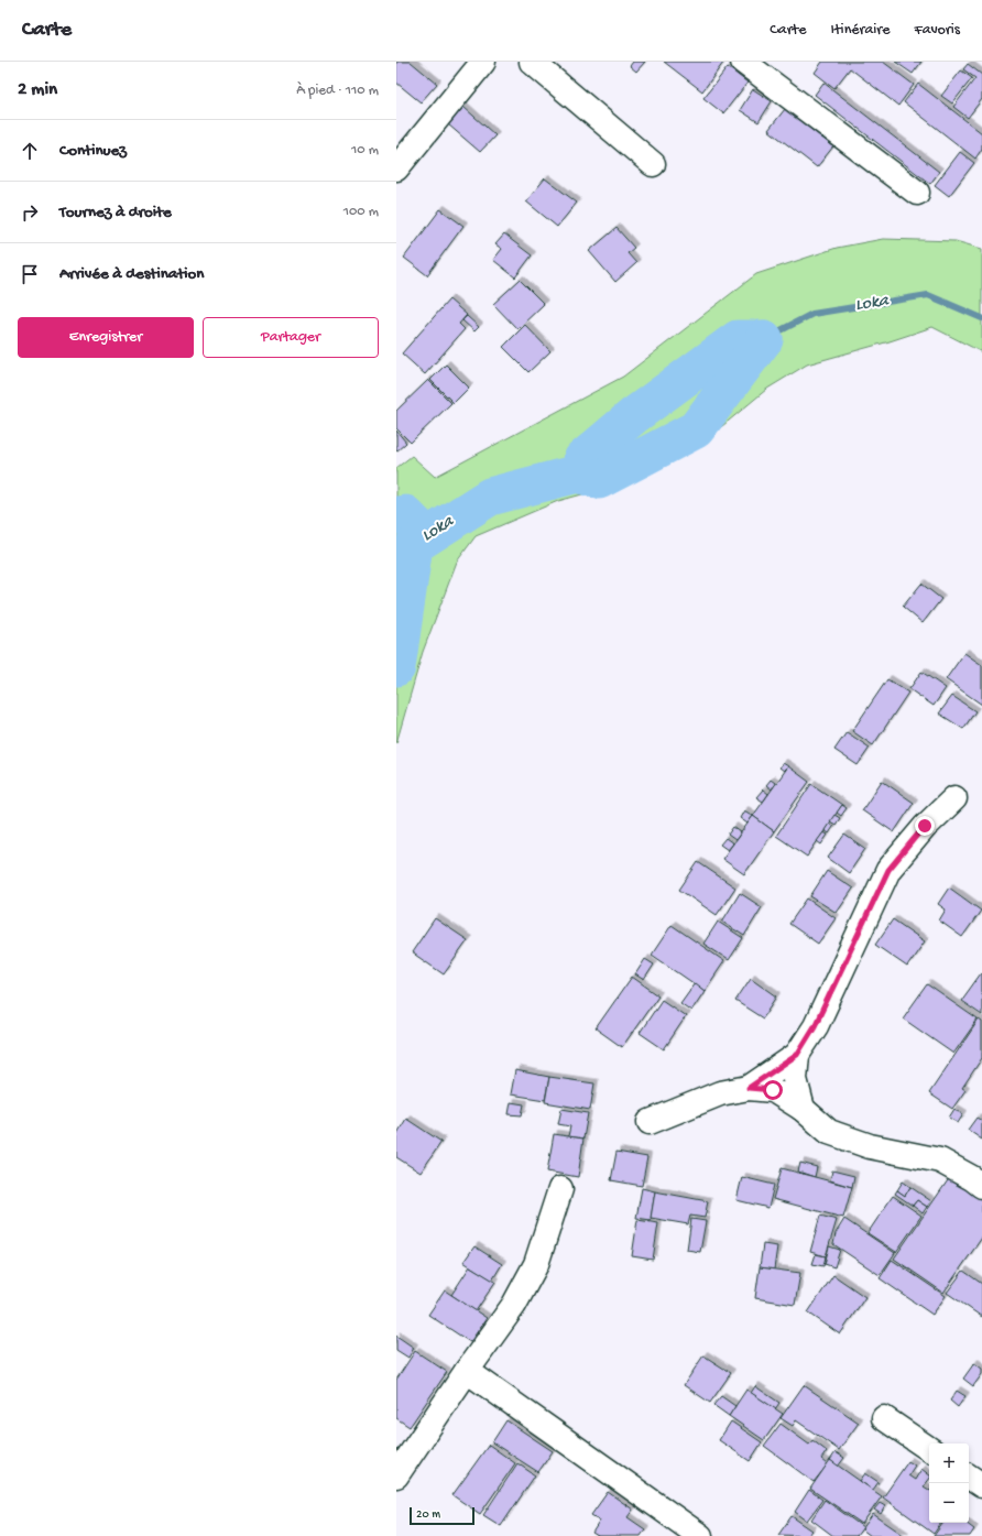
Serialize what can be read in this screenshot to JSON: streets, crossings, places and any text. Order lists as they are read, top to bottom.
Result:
{
  "water": ["Loka"],
  "scale_bar": "20 m",
  "page": {
    "header": "Carte",
    "nav": ["Carte", "Itinéraire", "Favoris"],
    "heading": ["2 min", "À pied · 110 m"],
    "list": [
      ["Continuez", "10 m"],
      ["Tournez à droite", "100 m"],
      "Arrivée à destination"
    ],
    "buttons": ["Enregistrer", "Partager"],
    "map_buttons": ["+", "−"],
    "scale": "20 m"
  }
}
